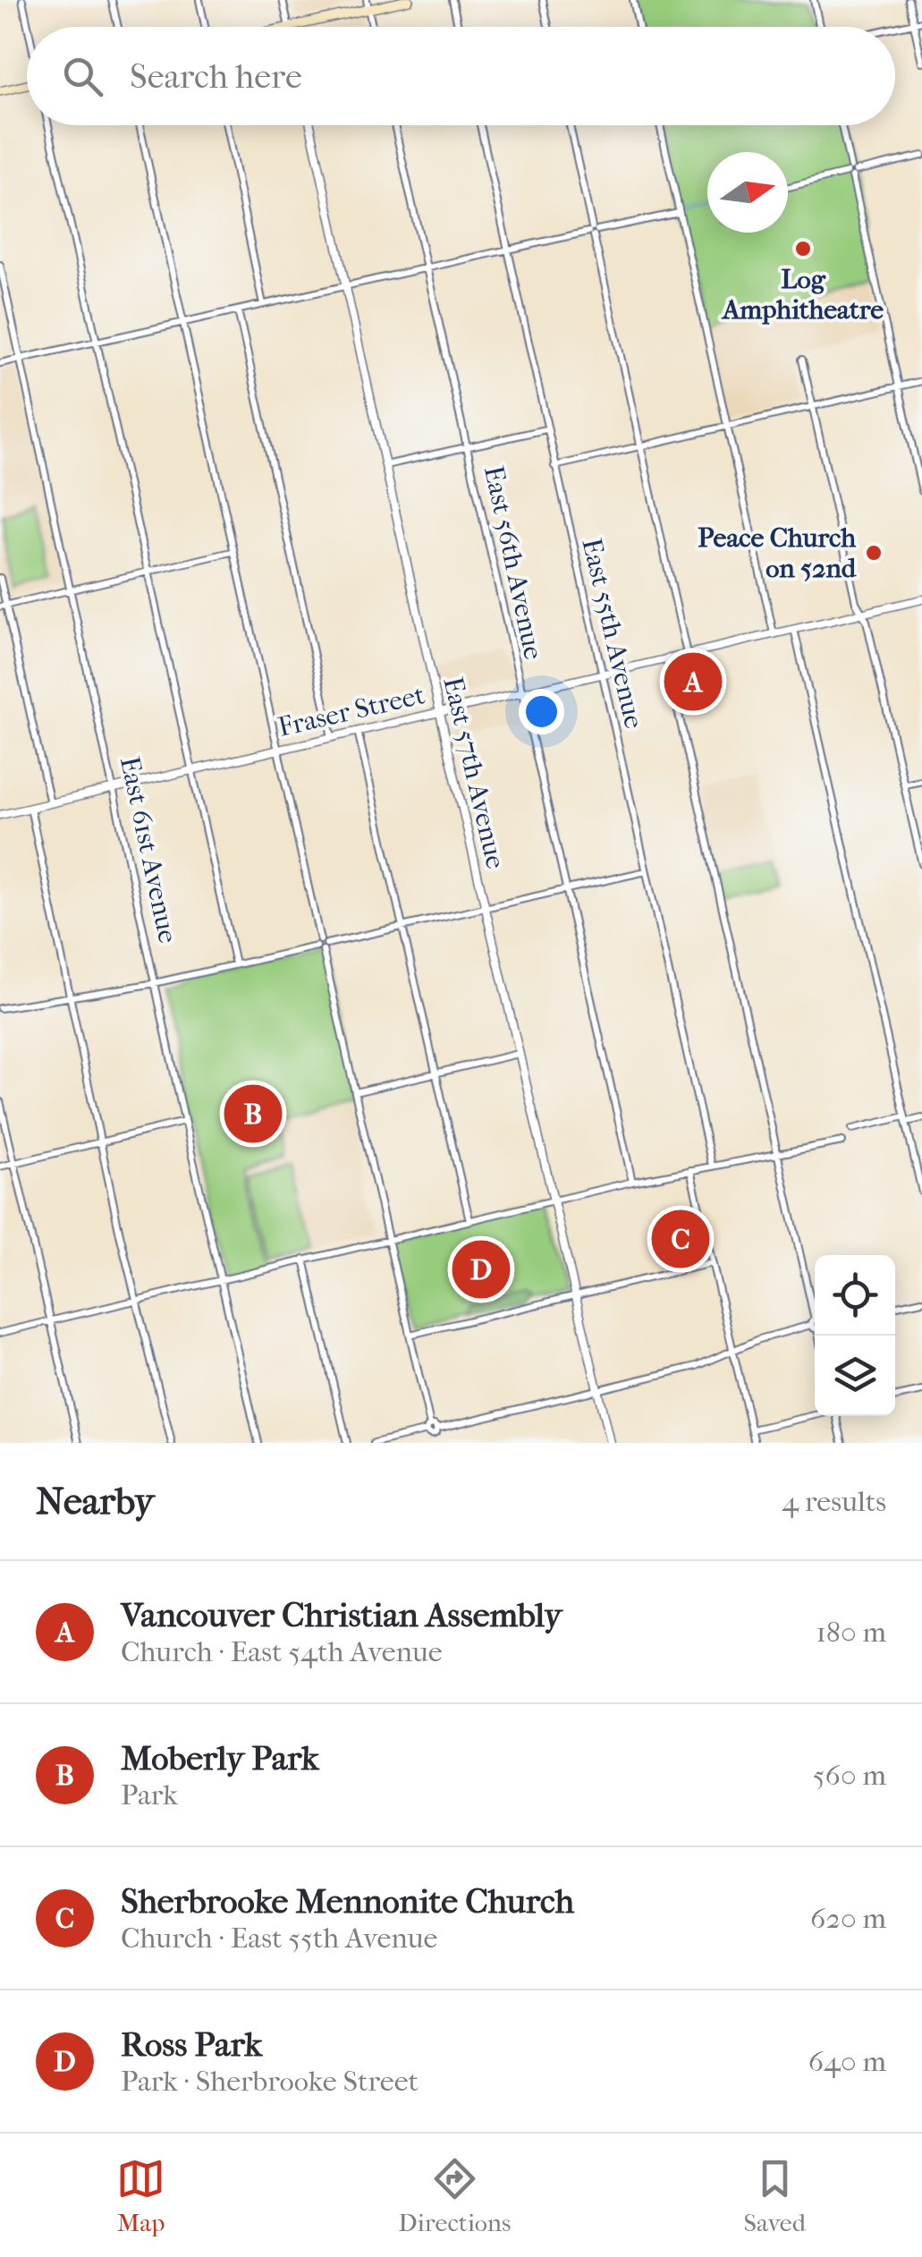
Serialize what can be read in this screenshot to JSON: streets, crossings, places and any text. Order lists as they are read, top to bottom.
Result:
{
  "streets": {
    "street": [
      "East 56th Avenue",
      "East 55th Avenue",
      "Fraser Street",
      "East 57th Avenue",
      "East 61st Avenue"
    ]
  },
  "crossings": [
    ["East 56th Avenue", "Fraser Street"],
    ["East 55th Avenue", "Fraser Street"],
    ["Fraser Street", "East 57th Avenue"],
    ["Fraser Street", "East 61st Avenue"]
  ],
  "places": ["Log Amphitheatre", "Peace Church on 52nd"],
  "north": "right",
  "page": {
    "search": "Search here",
    "pins": [
      "A",
      "B",
      "C",
      "D"
    ],
    "heading": ["Nearby", "4 results"],
    "list": [
      {
        "mark": "A",
        "name": "Vancouver Christian Assembly",
        "note": "Church · East 54th Avenue",
        "value": "180 m"
      },
      {
        "mark": "B",
        "name": "Moberly Park",
        "note": "Park",
        "value": "560 m"
      },
      {
        "mark": "C",
        "name": "Sherbrooke Mennonite Church",
        "note": "Church · East 55th Avenue",
        "value": "620 m"
      },
      {
        "mark": "D",
        "name": "Ross Park",
        "note": "Park · Sherbrooke Street",
        "value": "640 m"
      }
    ],
    "nav": ["Map", "Directions", "Saved"]
  }
}
